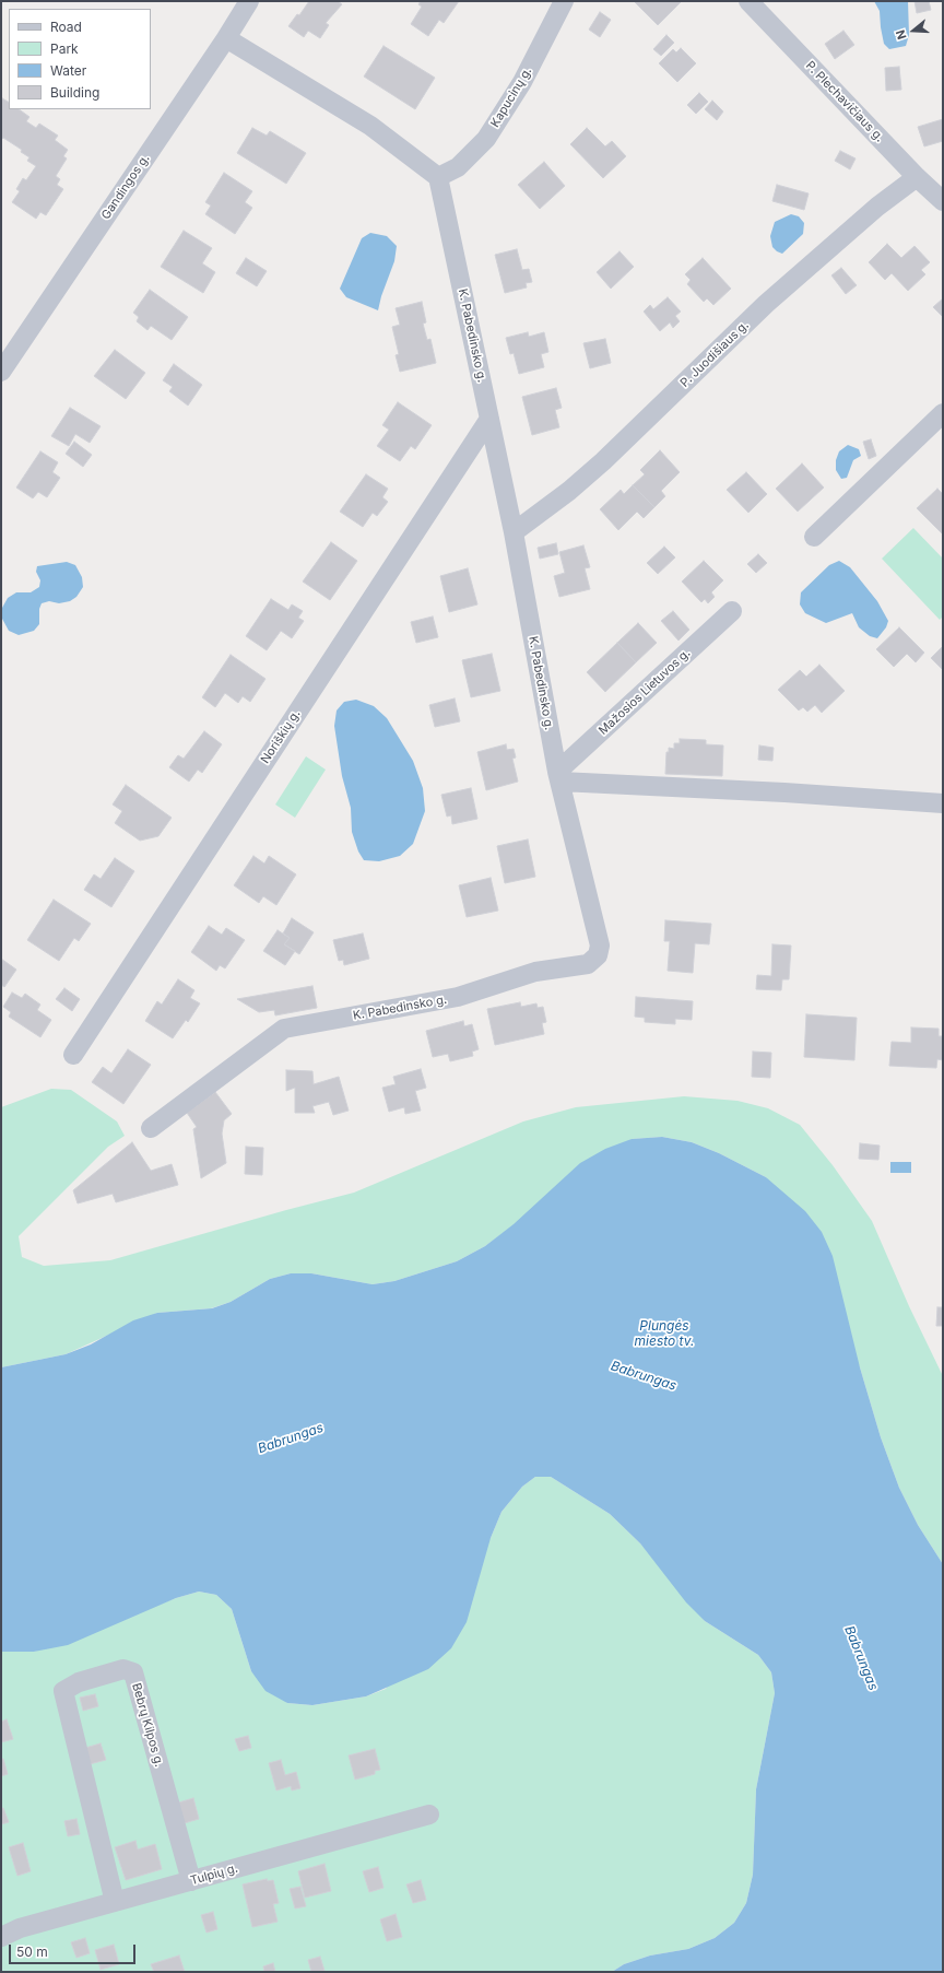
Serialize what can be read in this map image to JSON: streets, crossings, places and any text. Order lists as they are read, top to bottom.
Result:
{
  "streets": {
    "street": [
      "Kapucinų g.",
      "P. Plechavičiaus g.",
      "Gandingos g.",
      "K. Pabedinsko g.",
      "P. Juodišiaus g.",
      "Mažosios Lietuvos g.",
      "Noriškių g.",
      "Bebrų Kilpos g.",
      "Tulpių g."
    ]
  },
  "crossings": [
    ["Kapucinų g.", "K. Pabedinsko g."],
    ["P. Plechavičiaus g.", "P. Juodišiaus g."],
    ["K. Pabedinsko g.", "P. Juodišiaus g."],
    ["K. Pabedinsko g.", "Mažosios Lietuvos g."],
    ["K. Pabedinsko g.", "Noriškių g."],
    ["Bebrų Kilpos g.", "Tulpių g."]
  ],
  "water": ["Plungės miesto tv.", "Babrungas"],
  "legend": [
    "Road",
    "Park",
    "Water",
    "Building"
  ],
  "scale_bar": "50 m",
  "north": "left"
}
